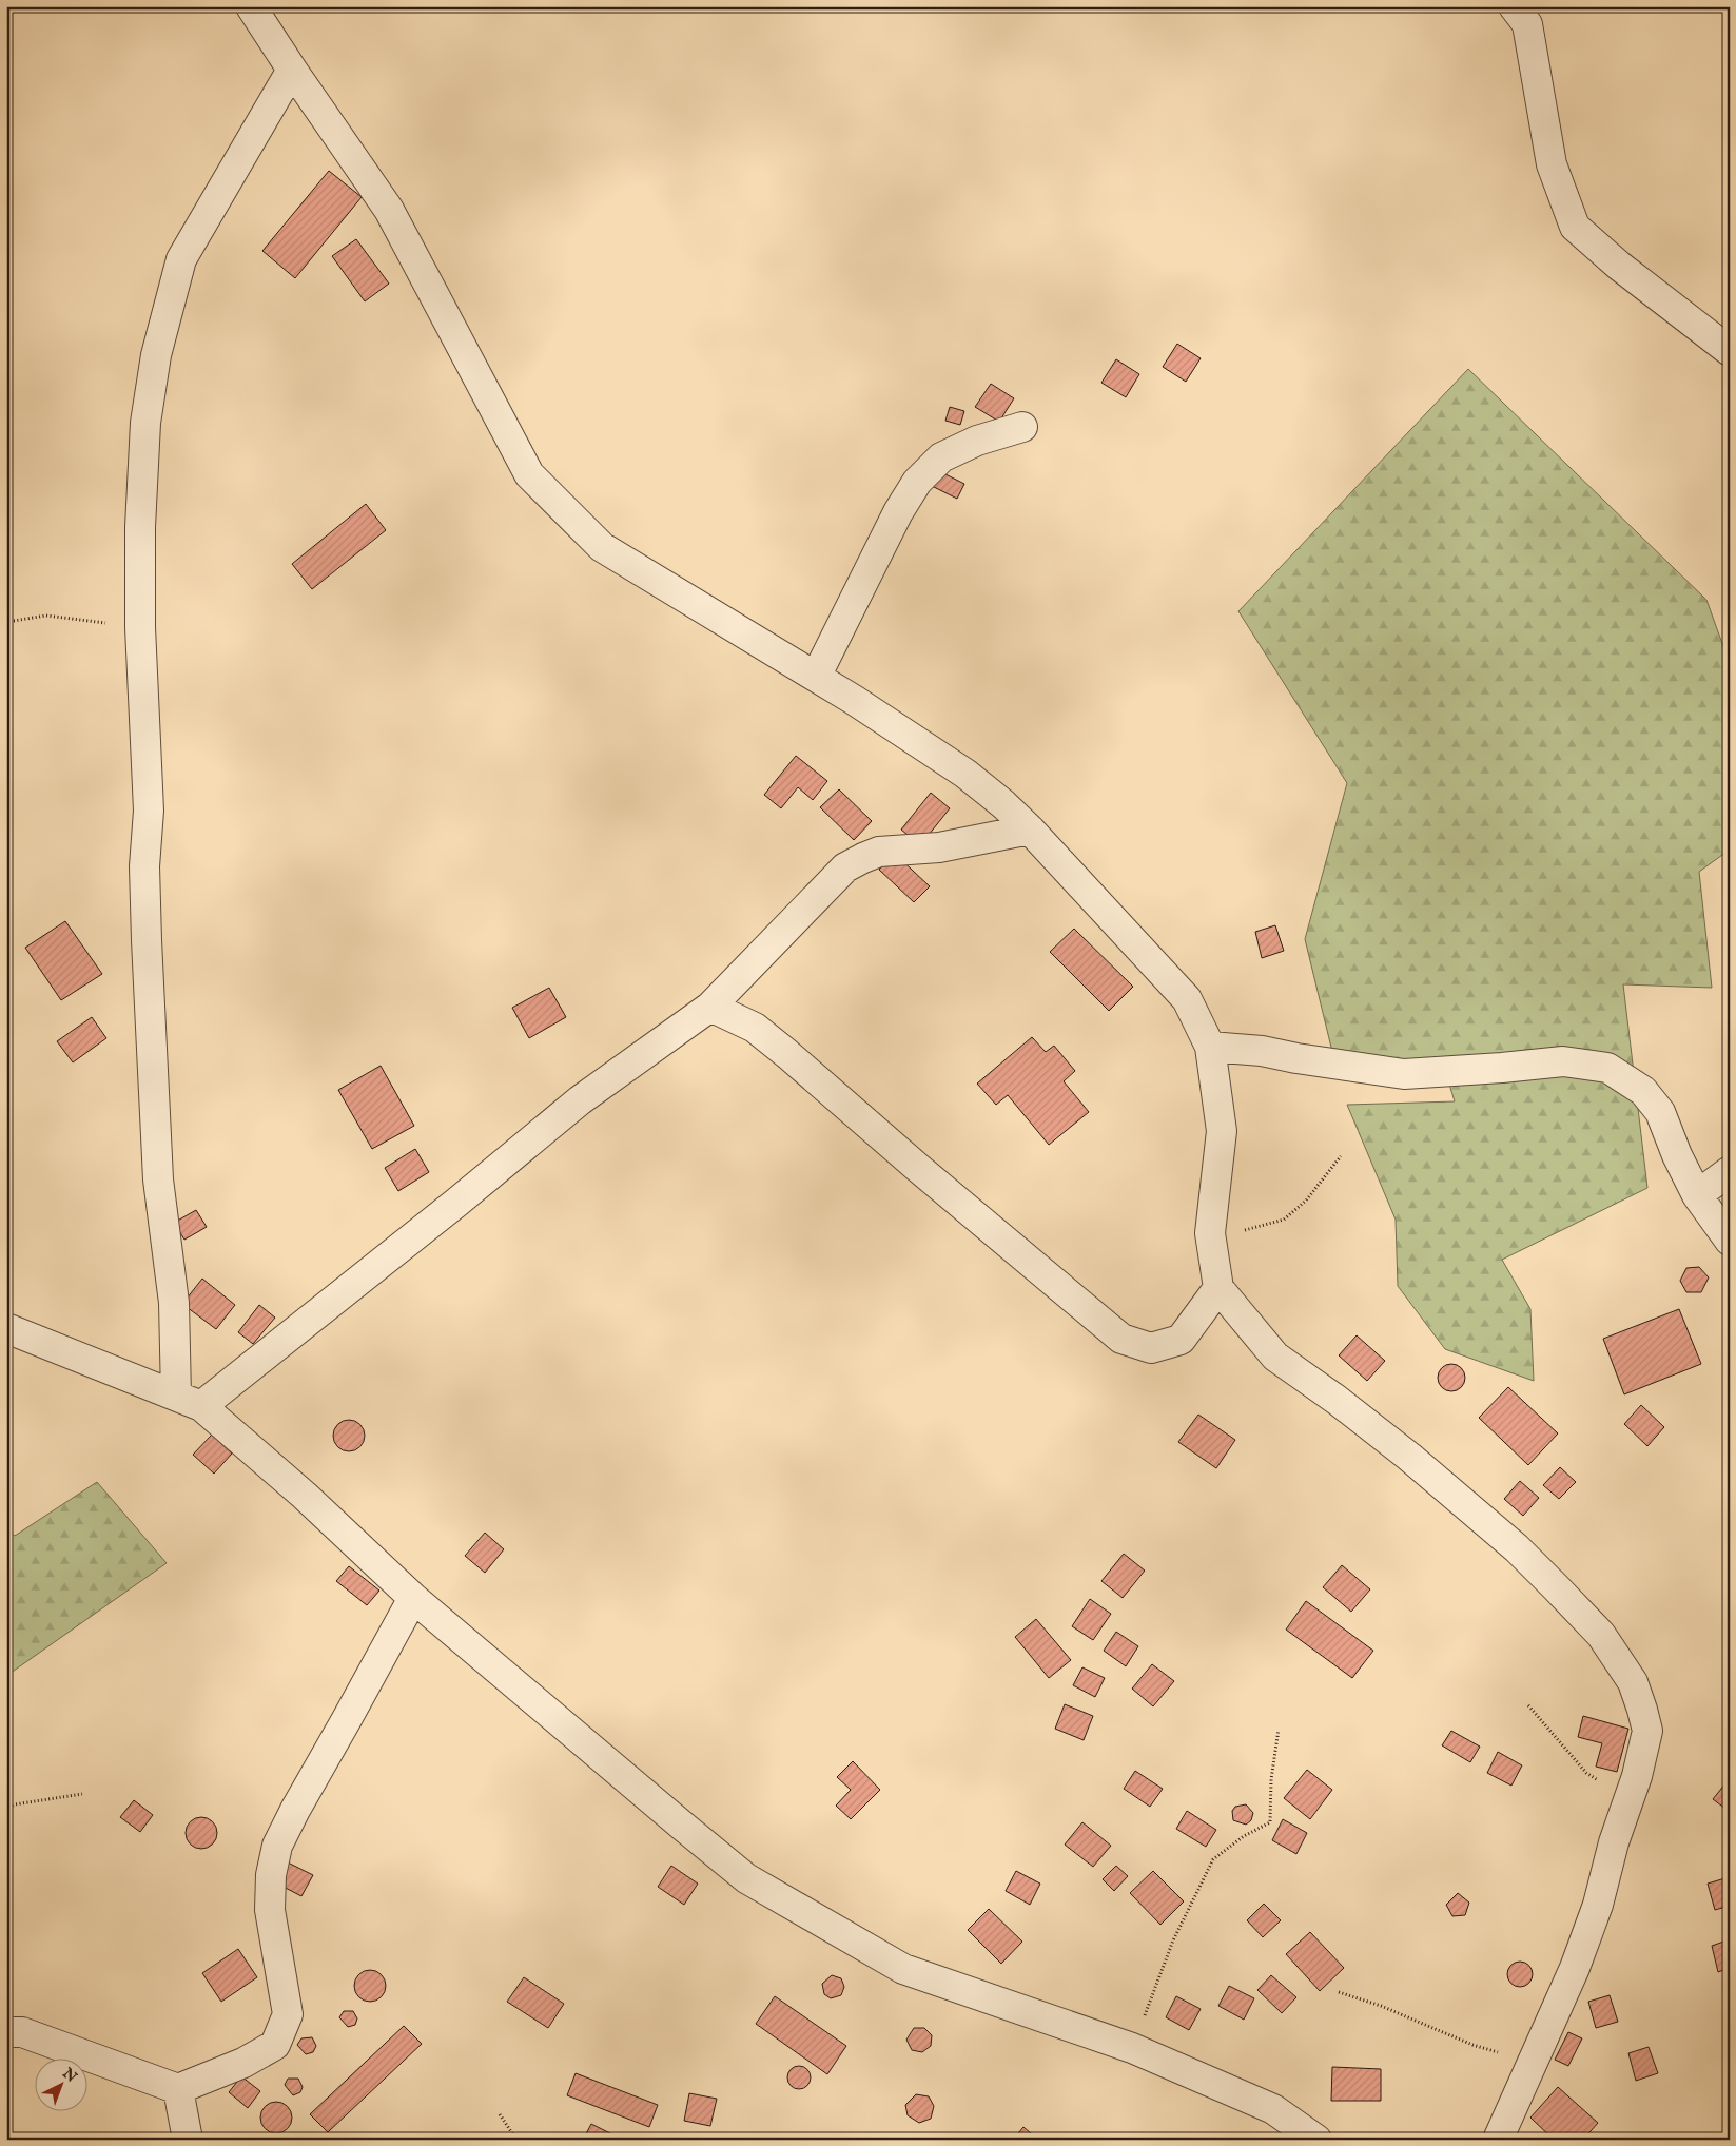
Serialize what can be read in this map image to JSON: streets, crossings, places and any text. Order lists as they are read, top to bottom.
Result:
{
  "north": "top right"
}
